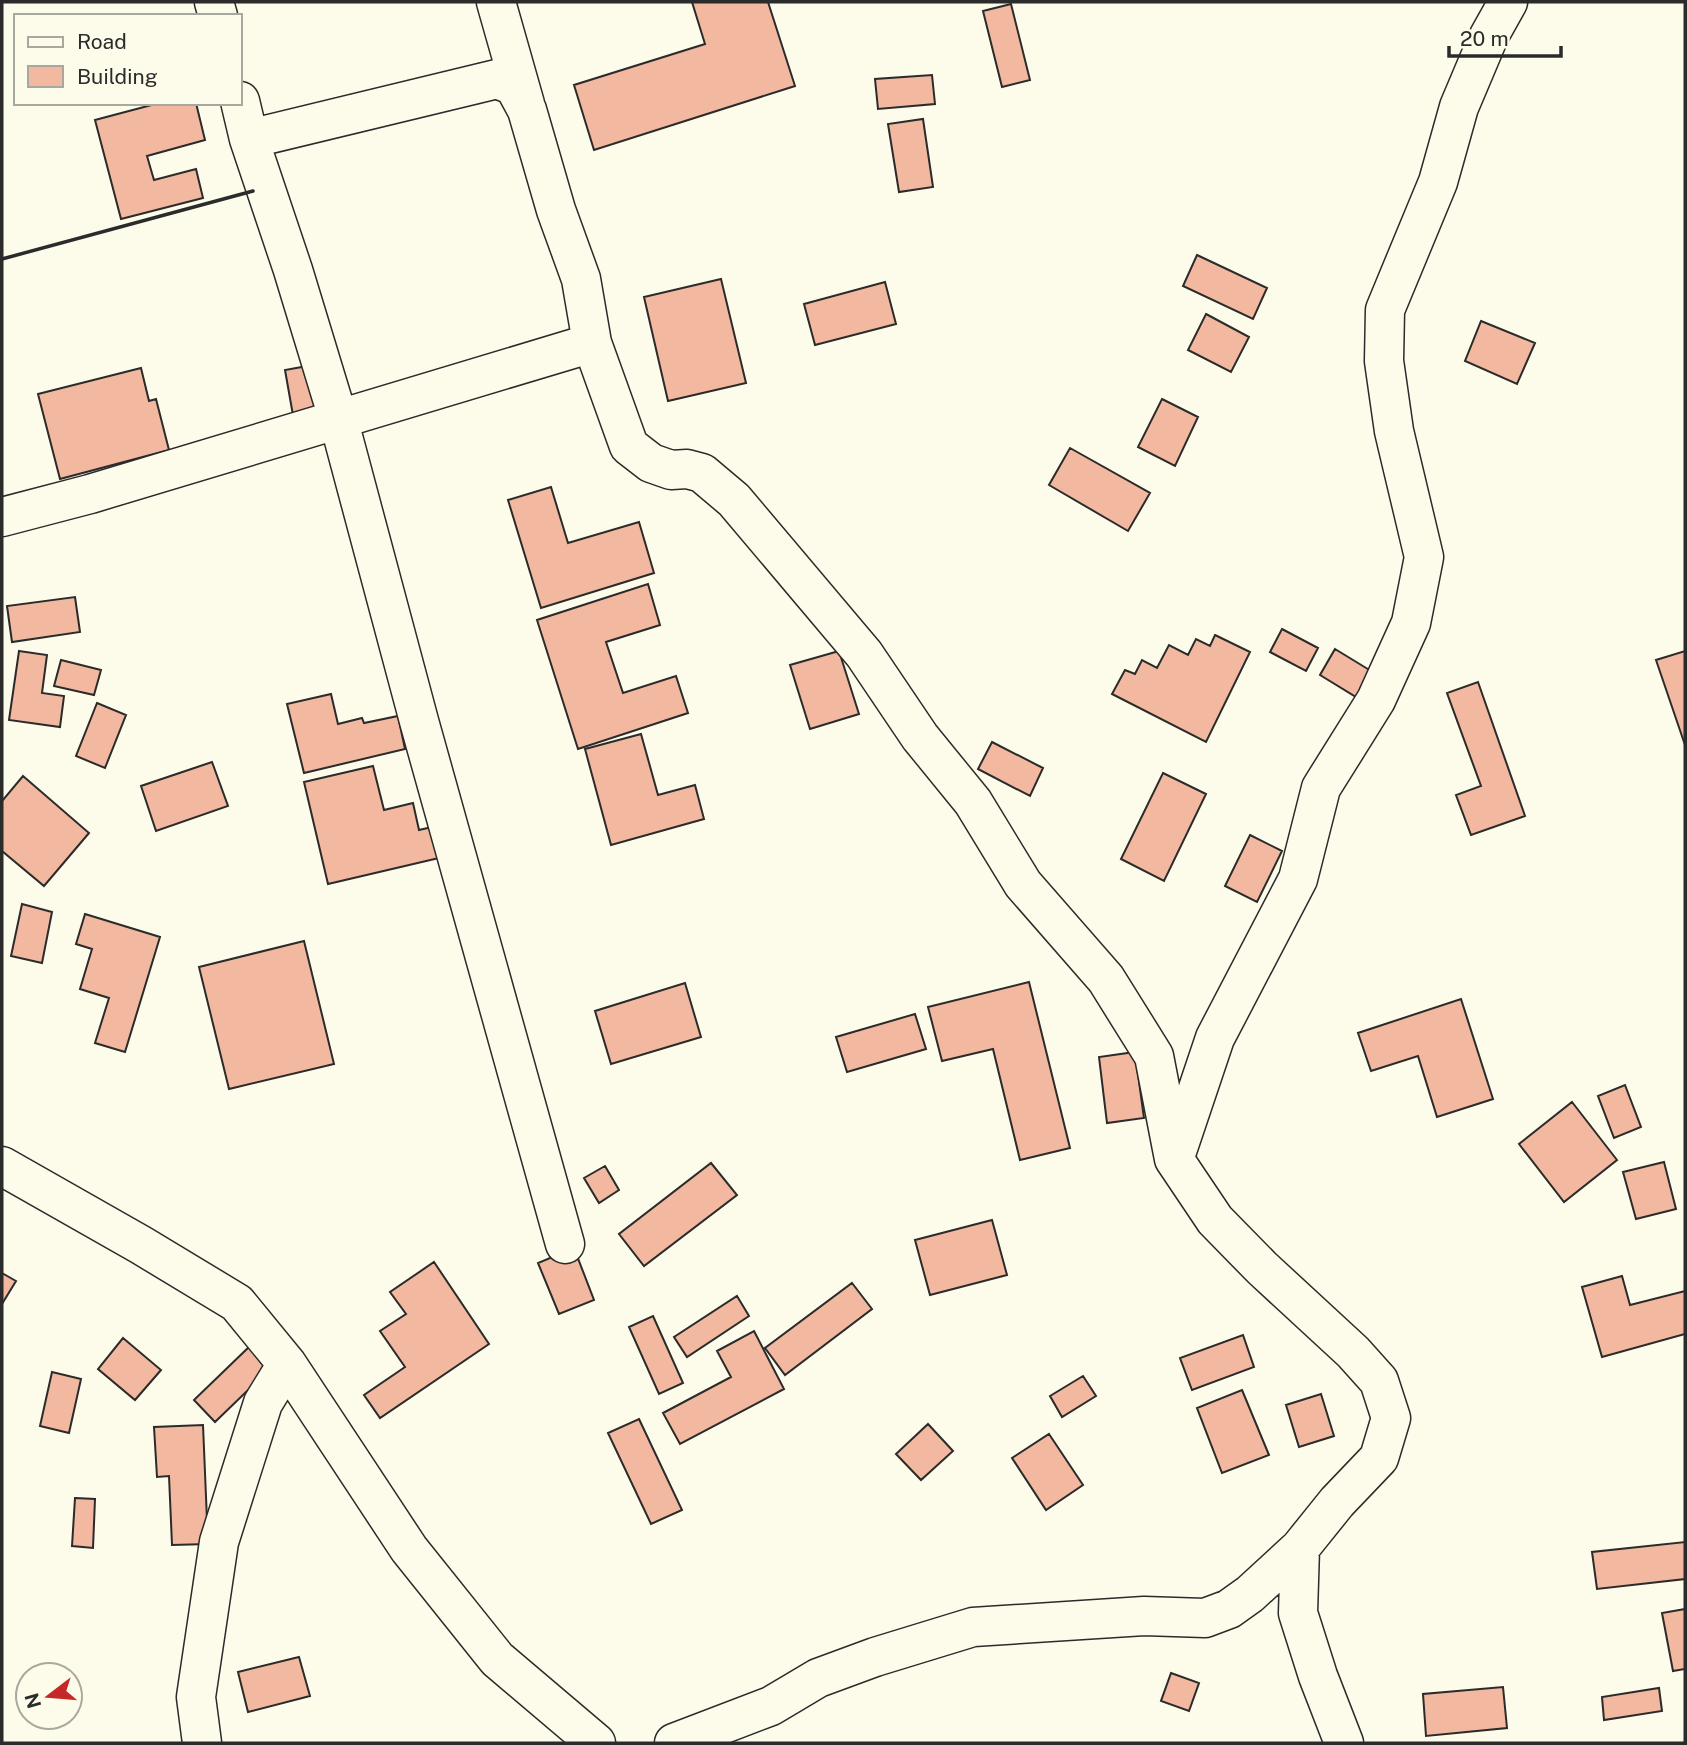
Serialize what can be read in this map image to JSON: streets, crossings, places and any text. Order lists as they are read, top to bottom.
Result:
{
  "legend": ["Road", "Building"],
  "scale_bar": "20 m",
  "north": "left"
}
